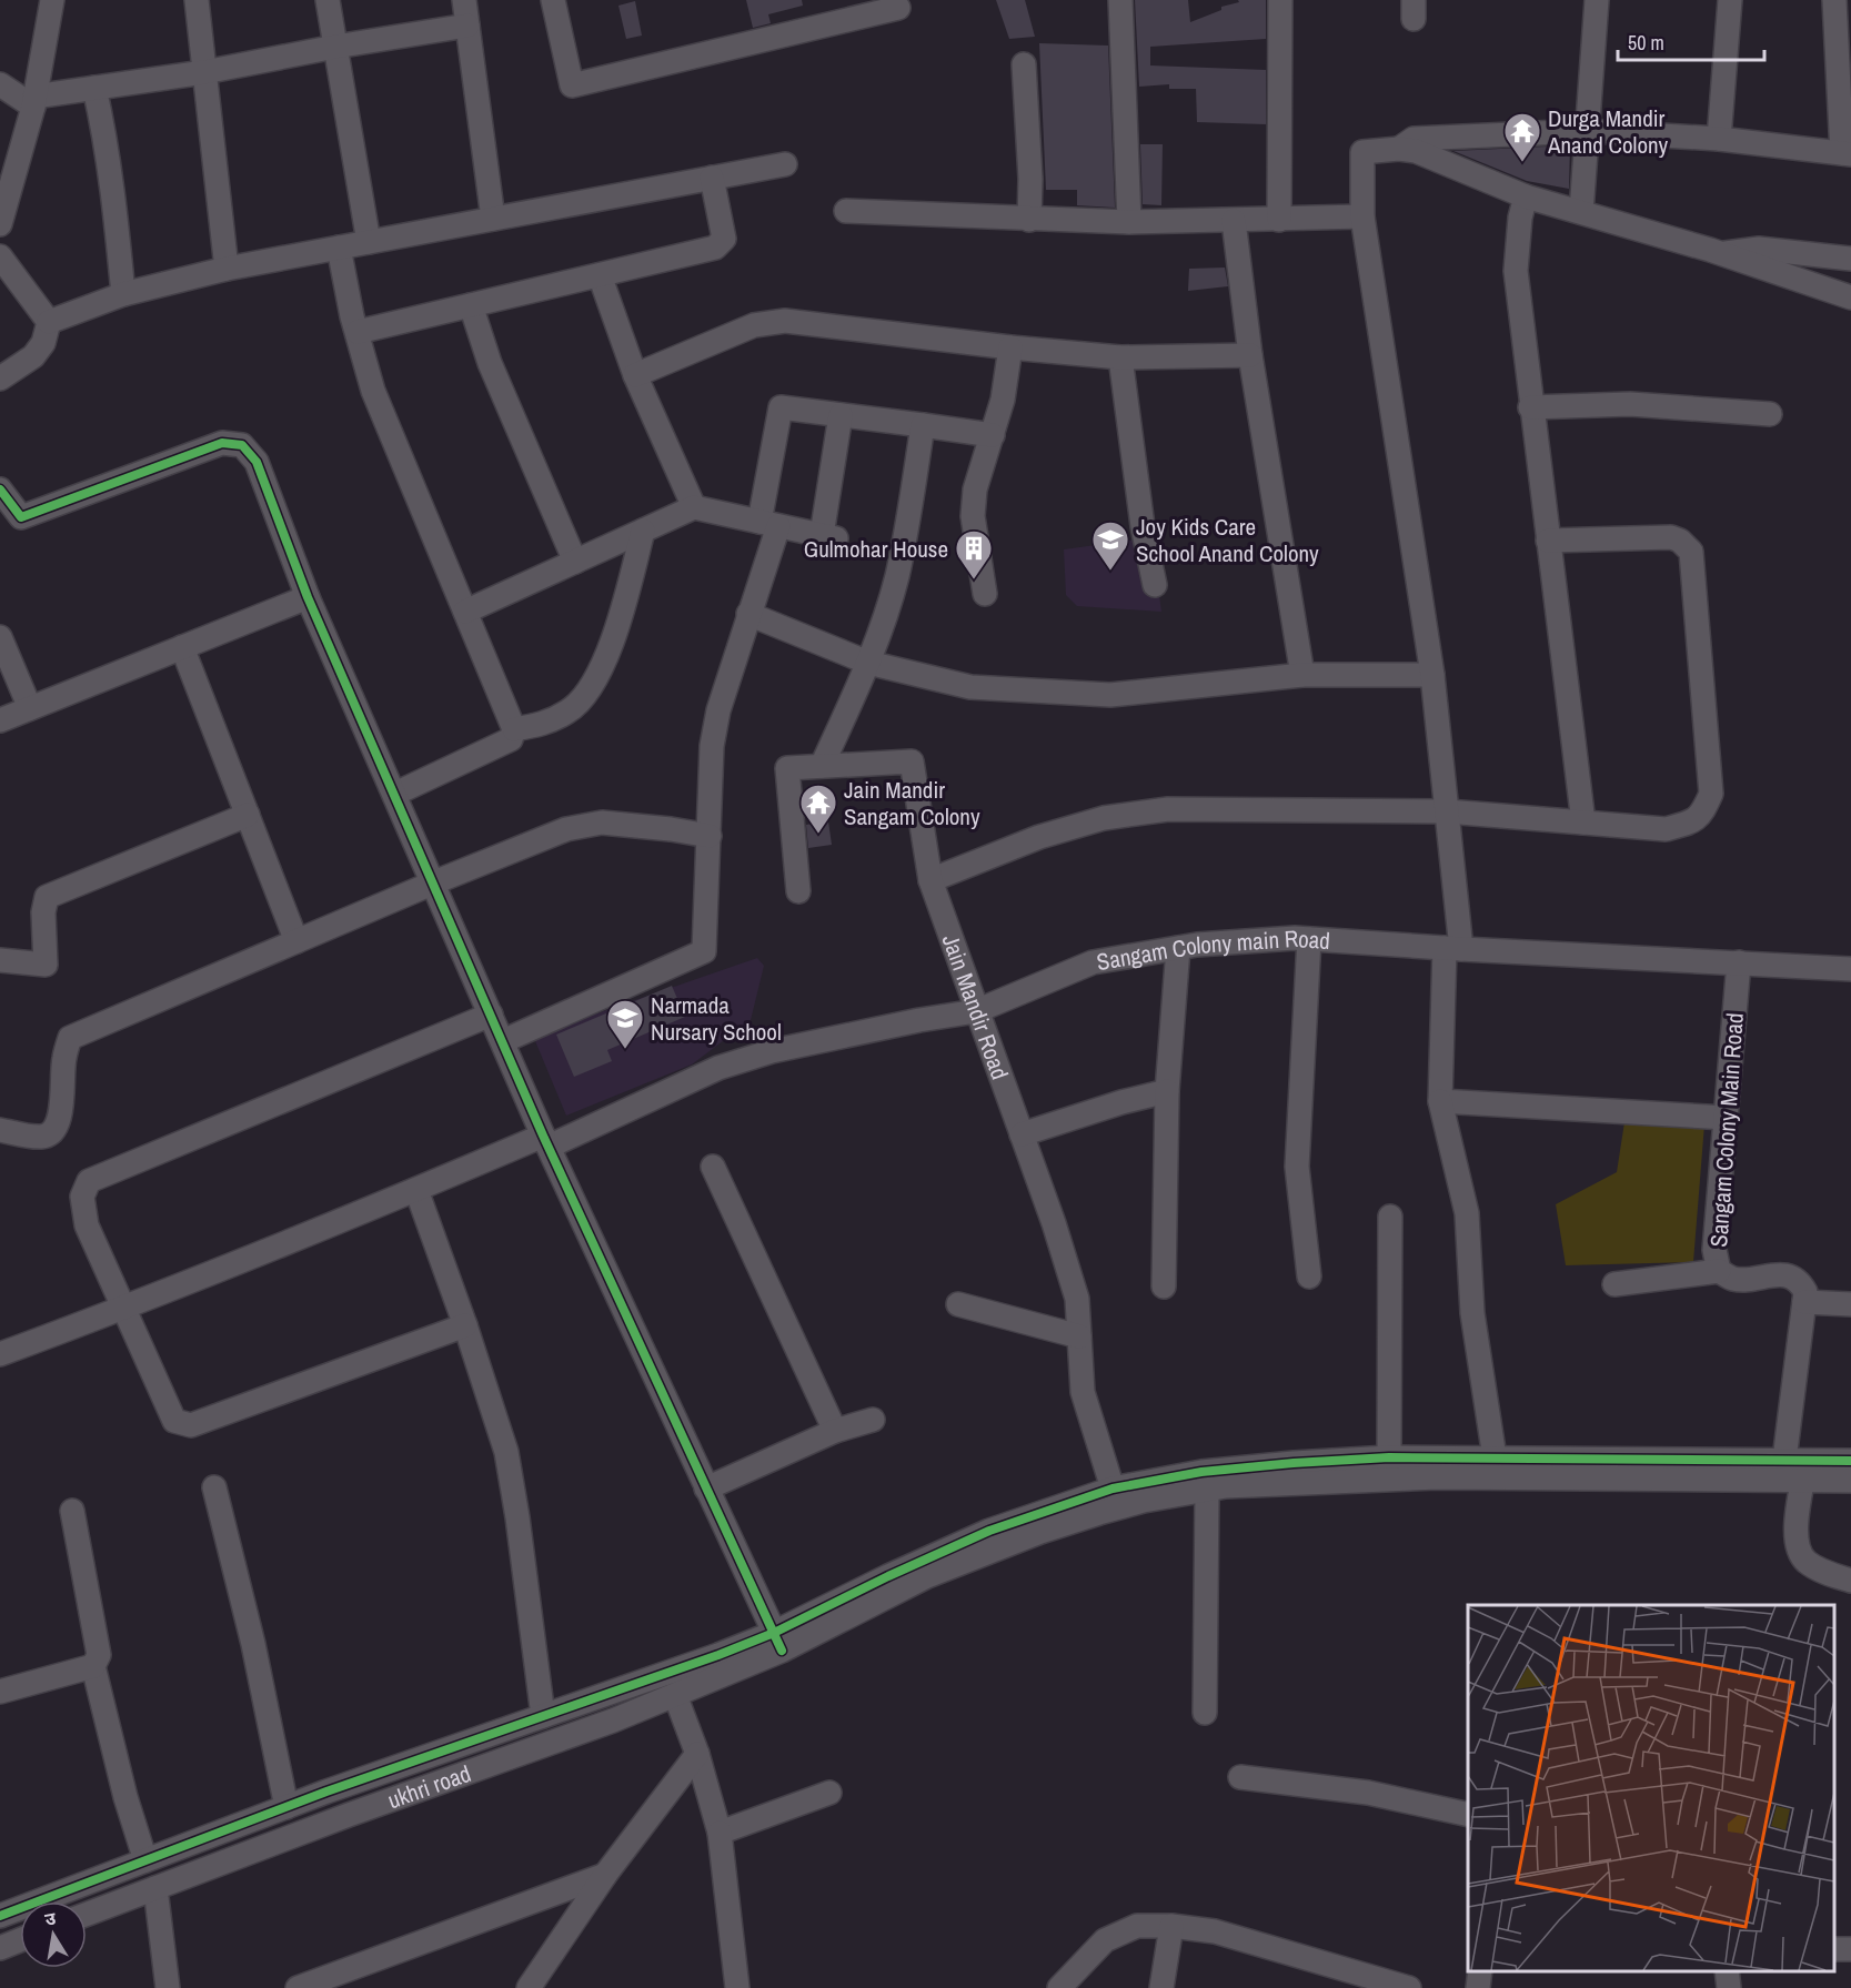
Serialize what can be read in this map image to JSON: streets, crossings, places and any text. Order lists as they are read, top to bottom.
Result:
{
  "streets": {
    "street": [
      "Sangam Colony main Road",
      "Jain Mandir Road",
      "Sangam Colony Main Road",
      "ukhri road"
    ]
  },
  "crossings": [
    ["Sangam Colony main Road", "Jain Mandir Road"],
    ["Sangam Colony main Road", "Sangam Colony Main Road"]
  ],
  "places": {
    "temple": ["Durga Mandir Anand Colony", "Jain Mandir Sangam Colony"],
    "school or university": ["Joy Kids Care School Anand Colony", "Narmada Nursary School"],
    "building": ["Gulmohar House"]
  },
  "scale_bar": "50 m",
  "north": "top"
}
